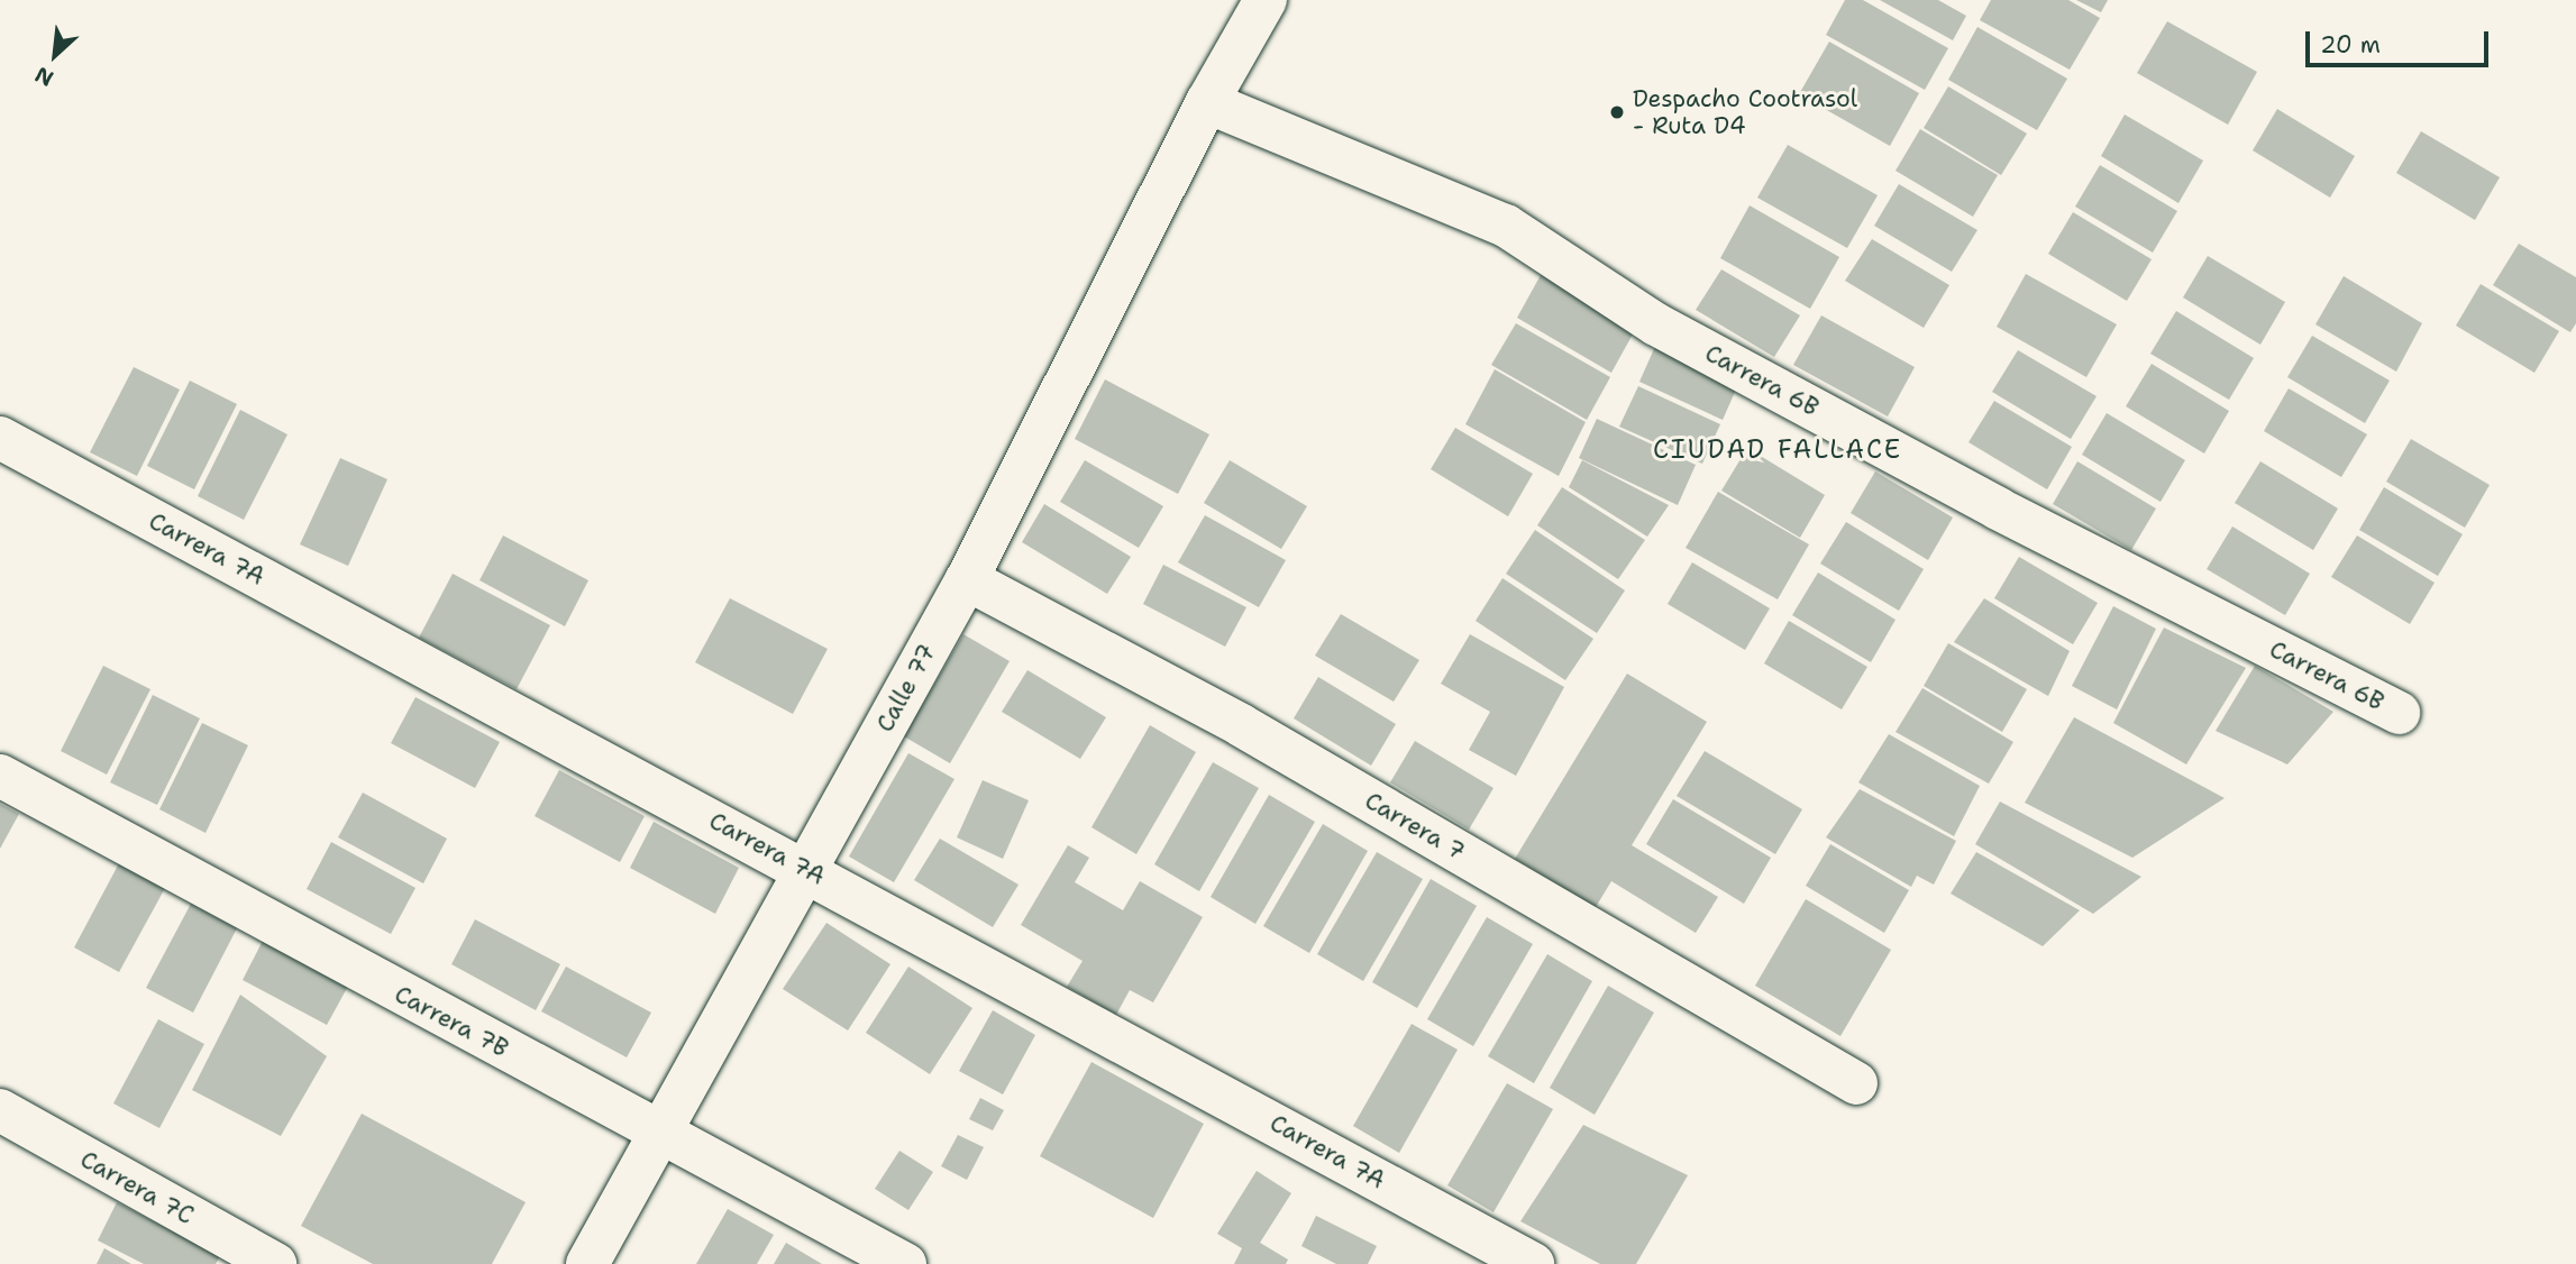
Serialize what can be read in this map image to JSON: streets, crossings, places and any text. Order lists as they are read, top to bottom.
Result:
{
  "streets": {
    "street": [
      "Carrera 6B",
      "Carrera 7A",
      "Calle 77",
      "Carrera 7",
      "Carrera 7B",
      "Carrera 7C"
    ]
  },
  "crossings": [
    ["Carrera 6B", "Calle 77"],
    ["Carrera 7A", "Calle 77"],
    ["Calle 77", "Carrera 7"],
    ["Calle 77", "Carrera 7B"]
  ],
  "districts": ["CIUDAD FALLACE"],
  "places": ["Despacho Cootrasol - Ruta D4"],
  "scale_bar": "20 m",
  "north": "bottom left"
}
